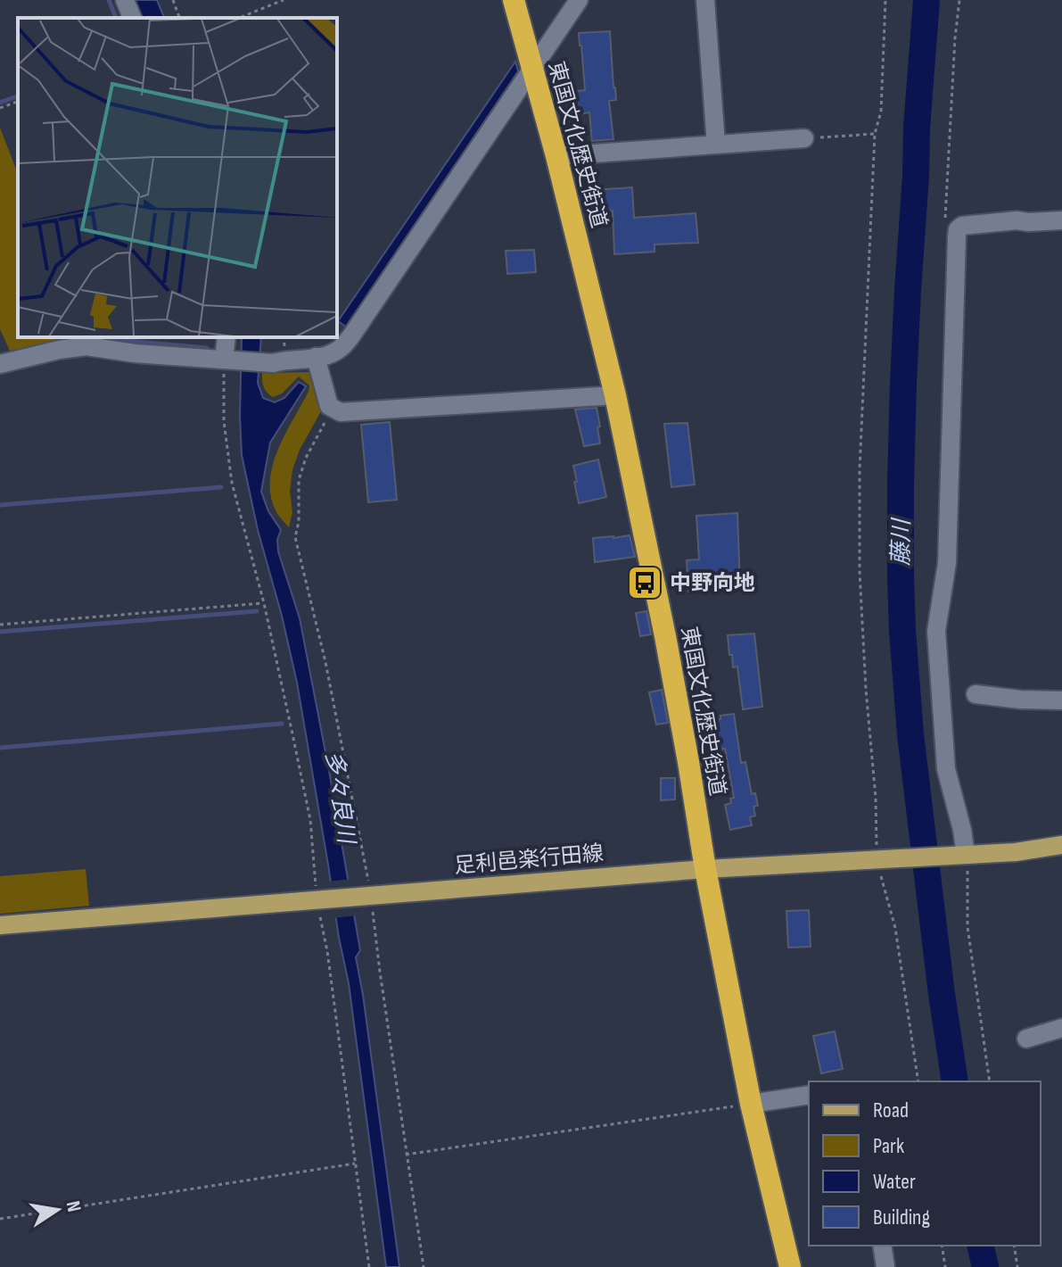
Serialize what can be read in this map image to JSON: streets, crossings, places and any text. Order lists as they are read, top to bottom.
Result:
{
  "streets": {
    "highway": ["東国文化歴史街道"],
    "main road": ["足利邑楽行田線"]
  },
  "crossings": [
    ["東国文化歴史街道", "足利邑楽行田線"]
  ],
  "water": ["藤川", "多々良川"],
  "places": {
    "bus stop": ["中野向地"]
  },
  "legend": [
    "Road",
    "Park",
    "Water",
    "Building"
  ],
  "north": "right"
}
